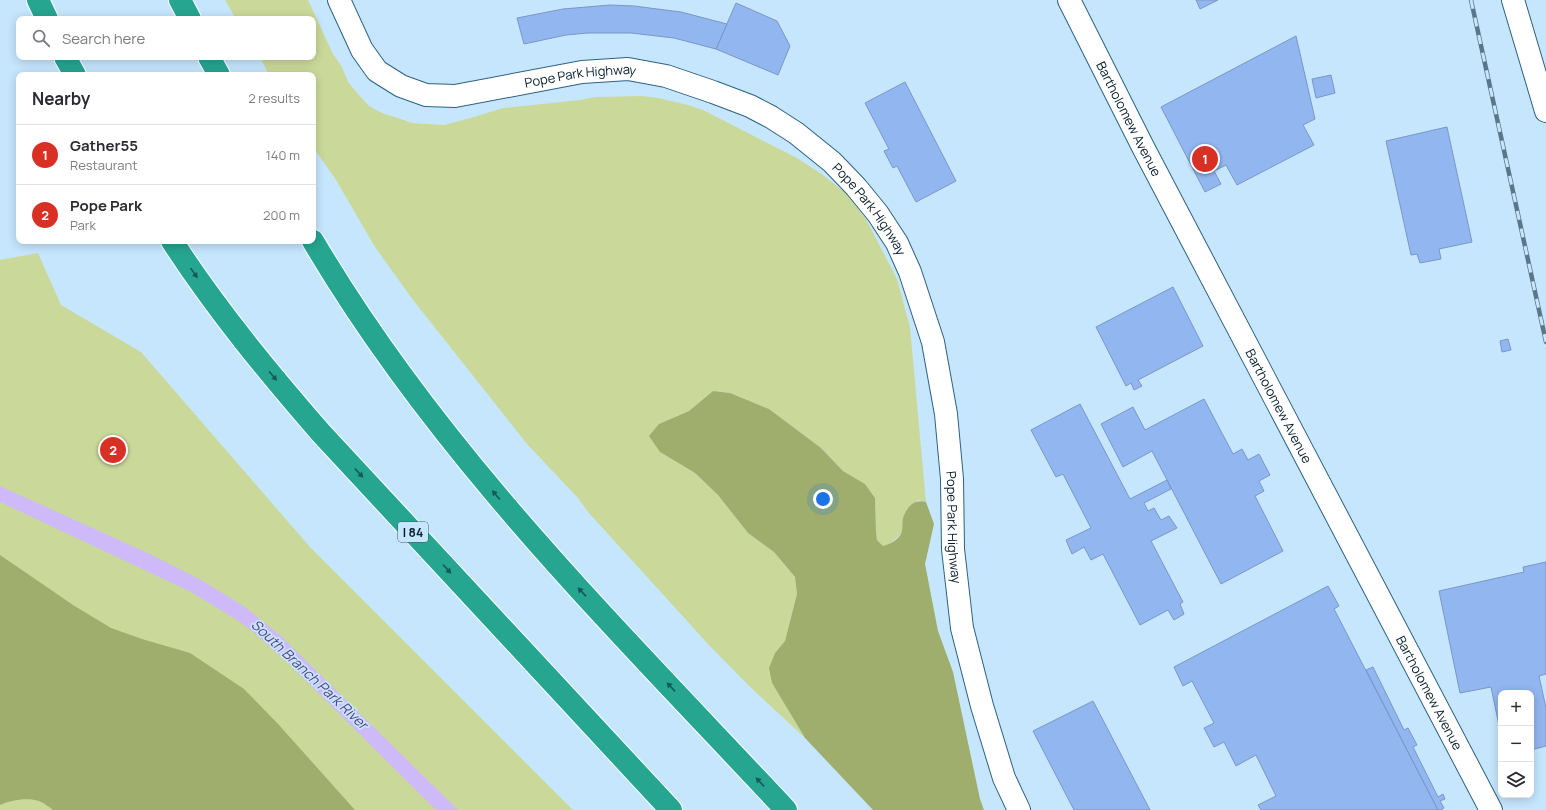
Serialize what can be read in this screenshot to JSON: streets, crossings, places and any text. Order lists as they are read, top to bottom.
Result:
{
  "streets": {
    "highway": ["I 84"],
    "street": ["Pope Park Highway", "Bartholomew Avenue"]
  },
  "water": ["South Branch Park River"],
  "page": {
    "search": "Search here",
    "heading": ["Nearby", "2 results"],
    "list": [
      {
        "mark": "1",
        "name": "Gather55",
        "note": "Restaurant",
        "value": "140 m"
      },
      {
        "mark": "2",
        "name": "Pope Park",
        "note": "Park",
        "value": "200 m"
      }
    ],
    "pins": ["1", "2"],
    "map_buttons": ["+", "−"]
  }
}
